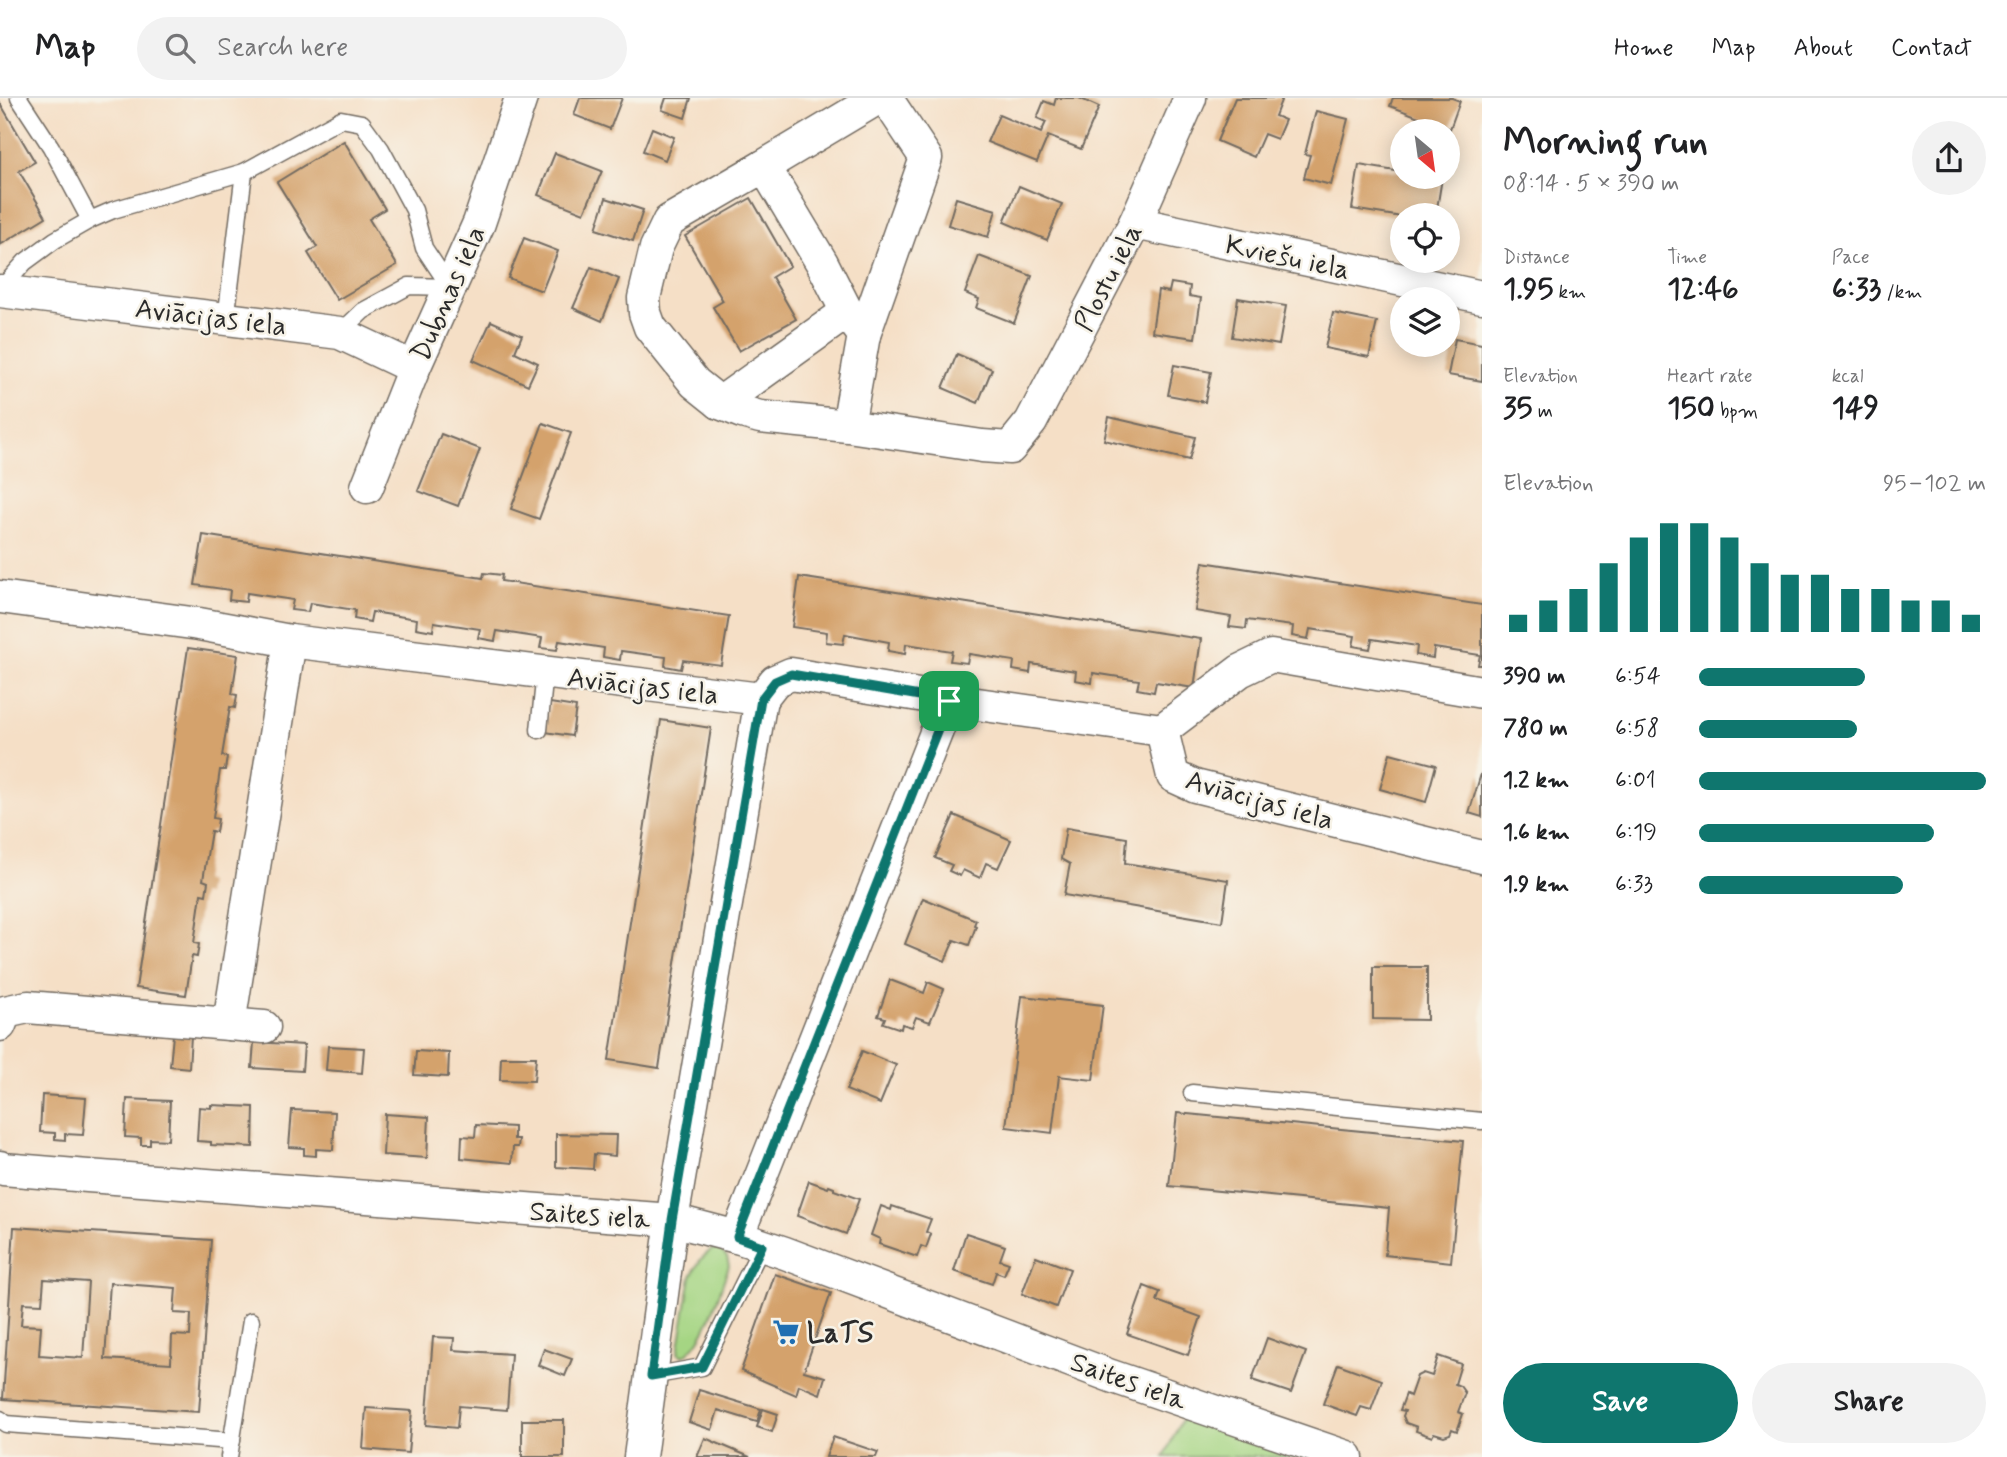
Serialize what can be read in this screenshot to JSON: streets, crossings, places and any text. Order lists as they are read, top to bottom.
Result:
{
  "streets": {
    "street": [
      "Kviešu iela",
      "Plostu iela",
      "Dubnas iela",
      "Aviācijas iela",
      "Saites iela"
    ]
  },
  "crossings": [
    ["Kviešu iela", "Plostu iela"],
    ["Dubnas iela", "Aviācijas iela"]
  ],
  "places": {
    "supermarket": ["LaTS"]
  },
  "north": "bottom right",
  "page": {
    "header": "Map",
    "search": "Search here",
    "nav": [
      "Home",
      "Map",
      "About",
      "Contact"
    ],
    "heading": ["Morning run", "08:14 · 5 × 390 m"],
    "stats": [
      ["Distance", "1.95 km"],
      ["Time", "12:46"],
      ["Pace", "6:33 /km"],
      ["Elevation", "35 m"],
      ["Heart rate", "150 bpm"],
      ["kcal", "149"]
    ],
    "chart": ["Elevation", "95–102 m"],
    "list": [
      {
        "name": "390 m",
        "note": "6:54"
      },
      {
        "name": "780 m",
        "note": "6:58"
      },
      {
        "name": "1.2 km",
        "note": "6:01"
      },
      {
        "name": "1.6 km",
        "note": "6:19"
      },
      {
        "name": "1.9 km",
        "note": "6:33"
      }
    ],
    "buttons": ["Save", "Share"]
  }
}
